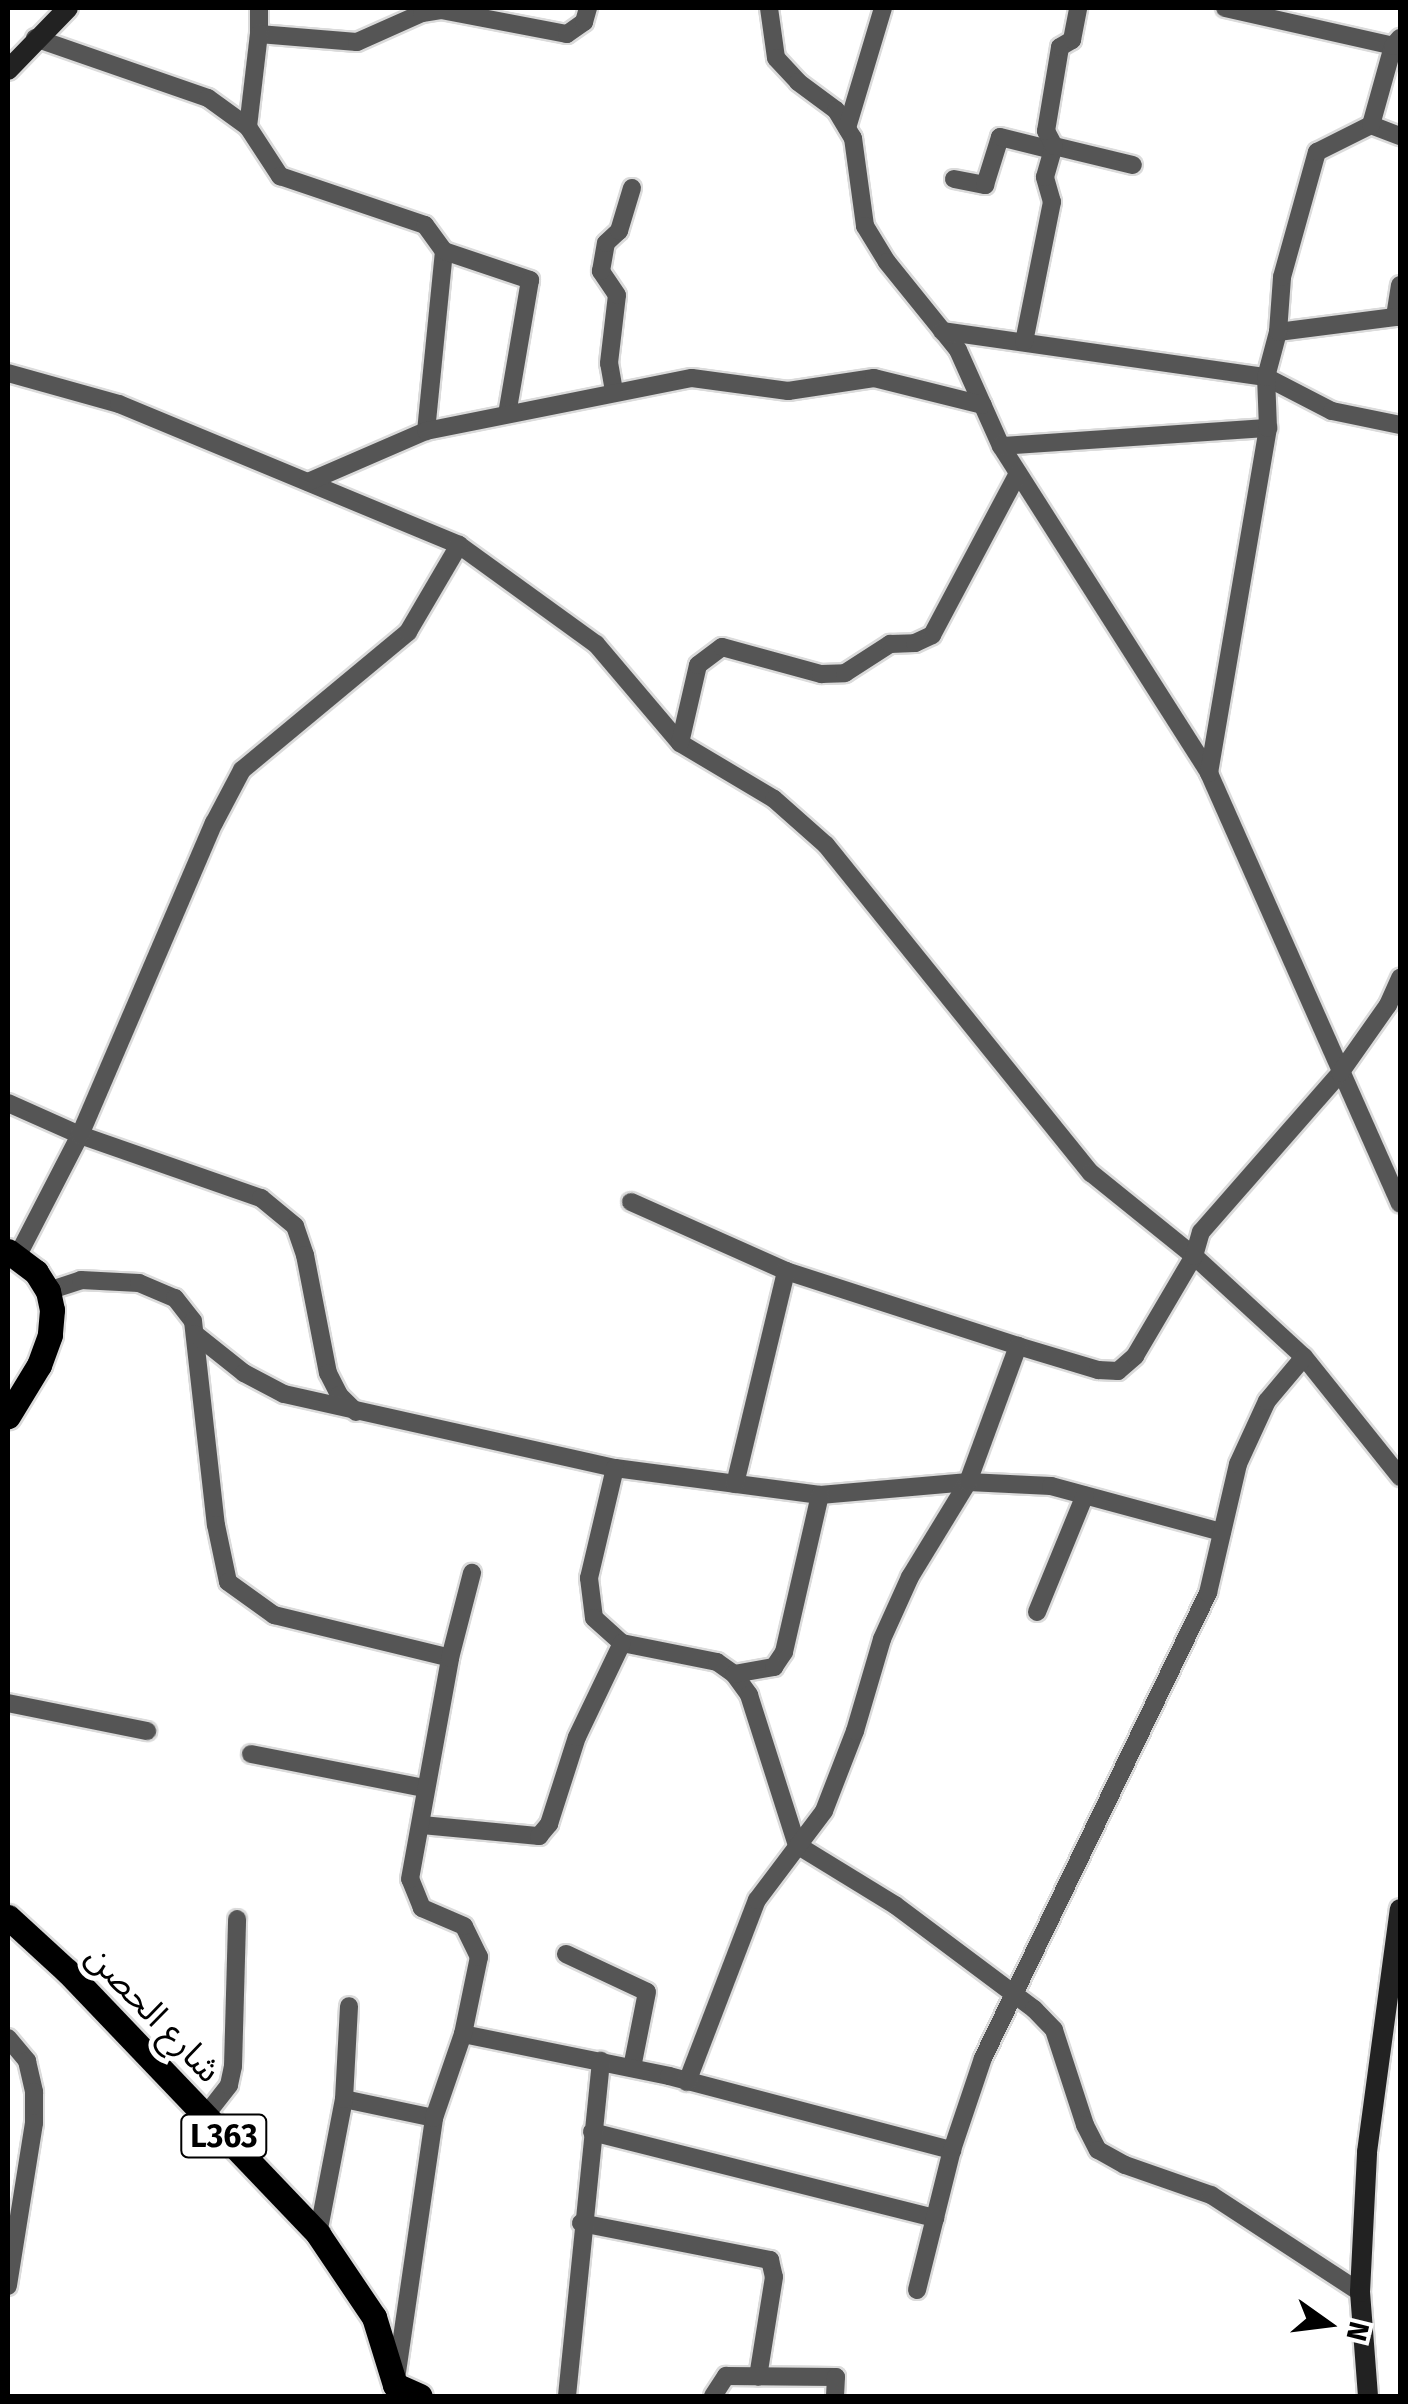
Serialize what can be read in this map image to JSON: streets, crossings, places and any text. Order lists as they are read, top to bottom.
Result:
{
  "streets": {
    "main road": ["شارع الحصن", "L363"]
  },
  "north": "right"
}
